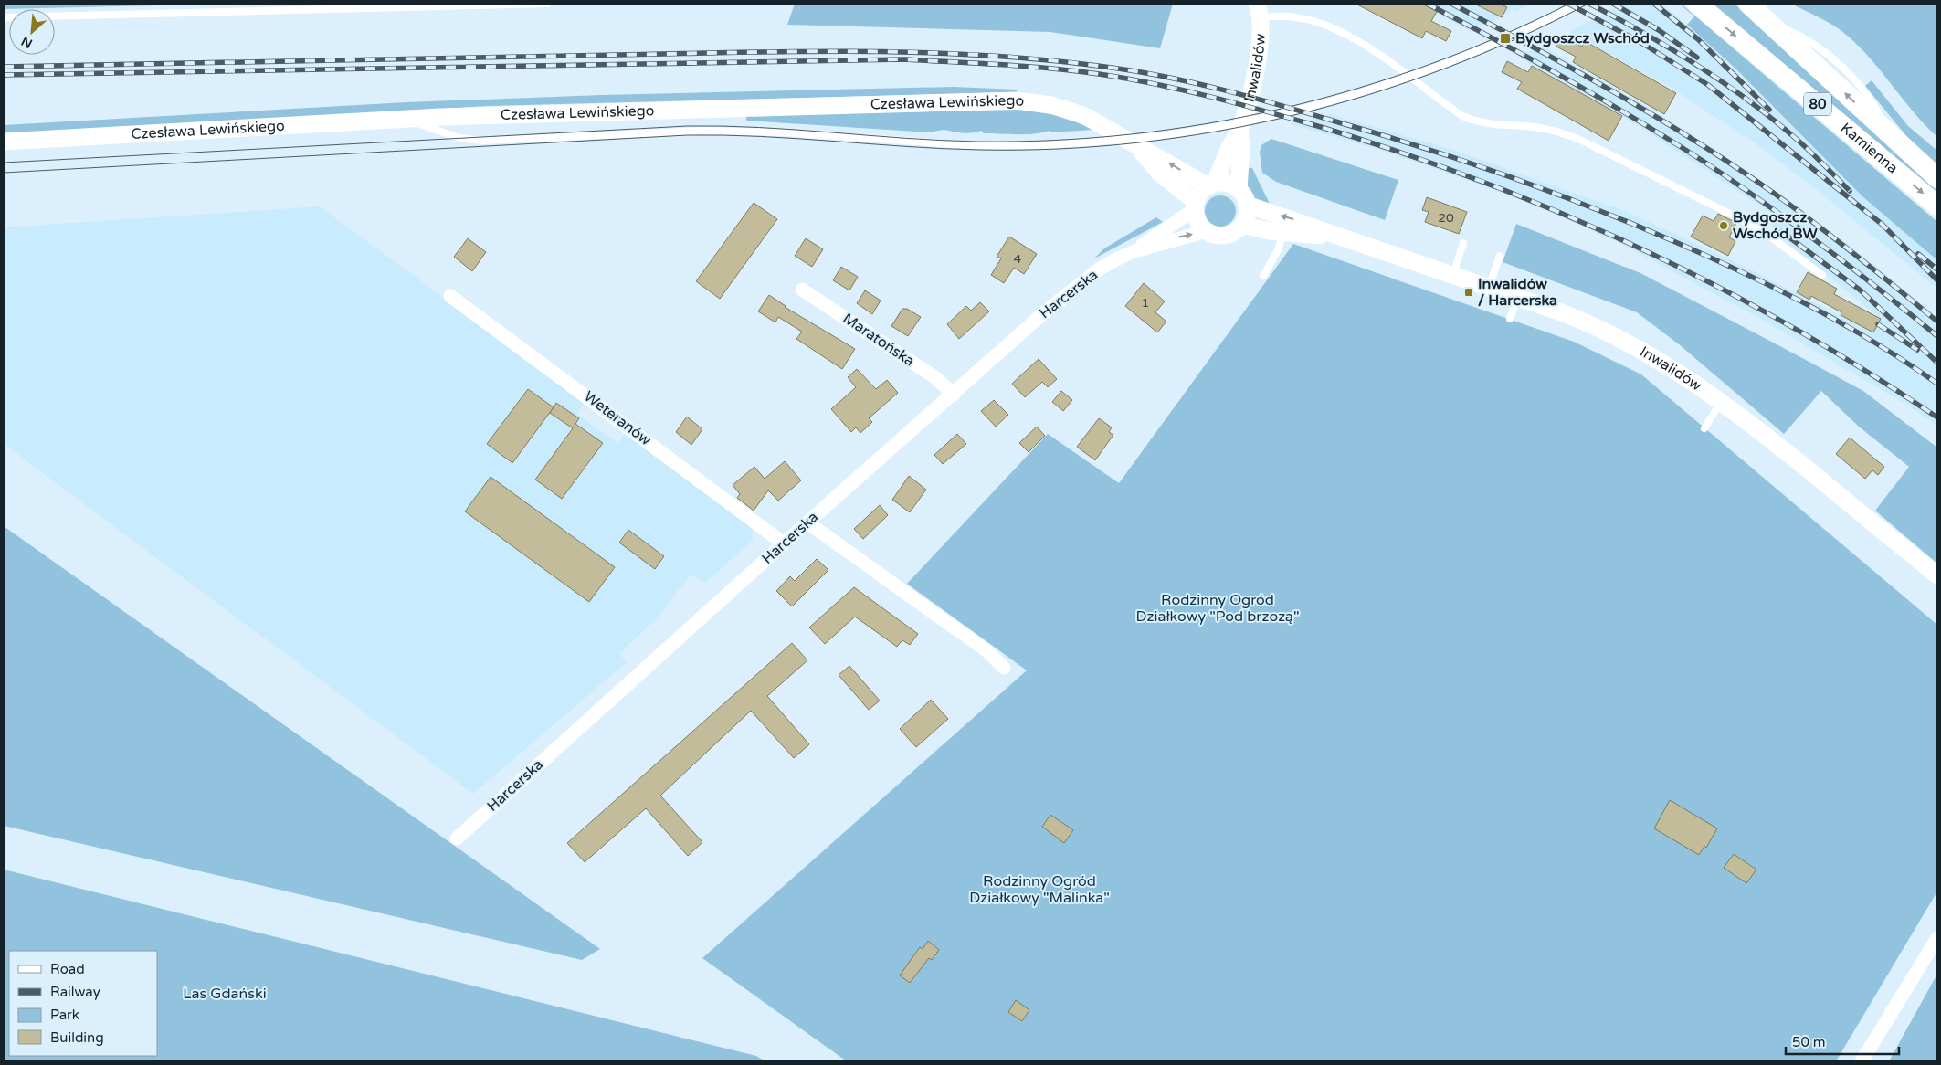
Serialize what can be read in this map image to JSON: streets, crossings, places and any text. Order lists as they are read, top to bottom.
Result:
{
  "streets": {
    "main road": ["80", "Kamienna"],
    "street": [
      "Inwalidów",
      "Czesława Lewińskiego",
      "Harcerska",
      "Maratońska",
      "Weteranów"
    ]
  },
  "crossings": [
    ["Inwalidów", "Czesława Lewińskiego"],
    ["Inwalidów", "Harcerska"],
    ["Czesława Lewińskiego", "Harcerska"],
    ["Harcerska", "Maratońska"],
    ["Harcerska", "Weteranów"]
  ],
  "parks": ["Rodzinny Ogród Działkowy \"Pod brzozą\"", "Rodzinny Ogród Działkowy \"Malinka\"", "Las Gdański"],
  "places": {
    "transit": ["Bydgoszcz Wschód", "Inwalidów / Harcerska"],
    "other": ["Bydgoszcz Wschód BW"]
  },
  "house_numbers": ["20", "4", "1"],
  "legend": [
    "Road",
    "Railway",
    "Park",
    "Building"
  ],
  "scale_bar": "50 m",
  "north": "bottom left"
}
